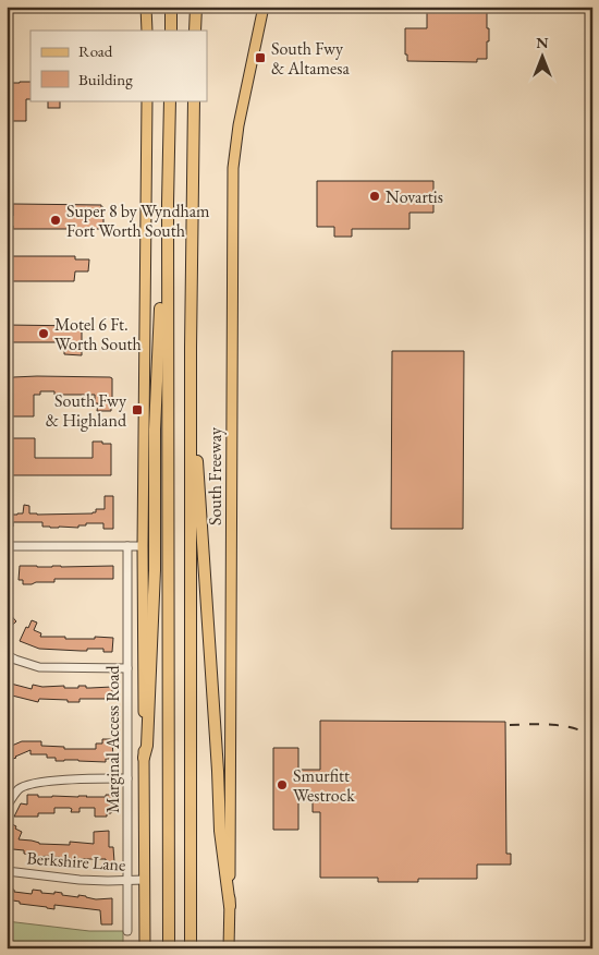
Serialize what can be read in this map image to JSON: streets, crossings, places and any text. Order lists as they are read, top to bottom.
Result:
{
  "streets": {
    "highway": ["South Freeway"],
    "street": ["Marginal Access Road", "Berkshire Lane"]
  },
  "crossings": [
    ["Marginal Access Road", "Berkshire Lane"]
  ],
  "places": {
    "transit": ["South Fwy & Altamesa", "South Fwy & Highland"],
    "other": [
      "Novartis",
      "Super 8 by Wyndham Fort Worth South",
      "Motel 6 Ft. Worth South",
      "Smurfitt Westrock"
    ]
  },
  "legend": ["Road", "Building"],
  "north": "top"
}
